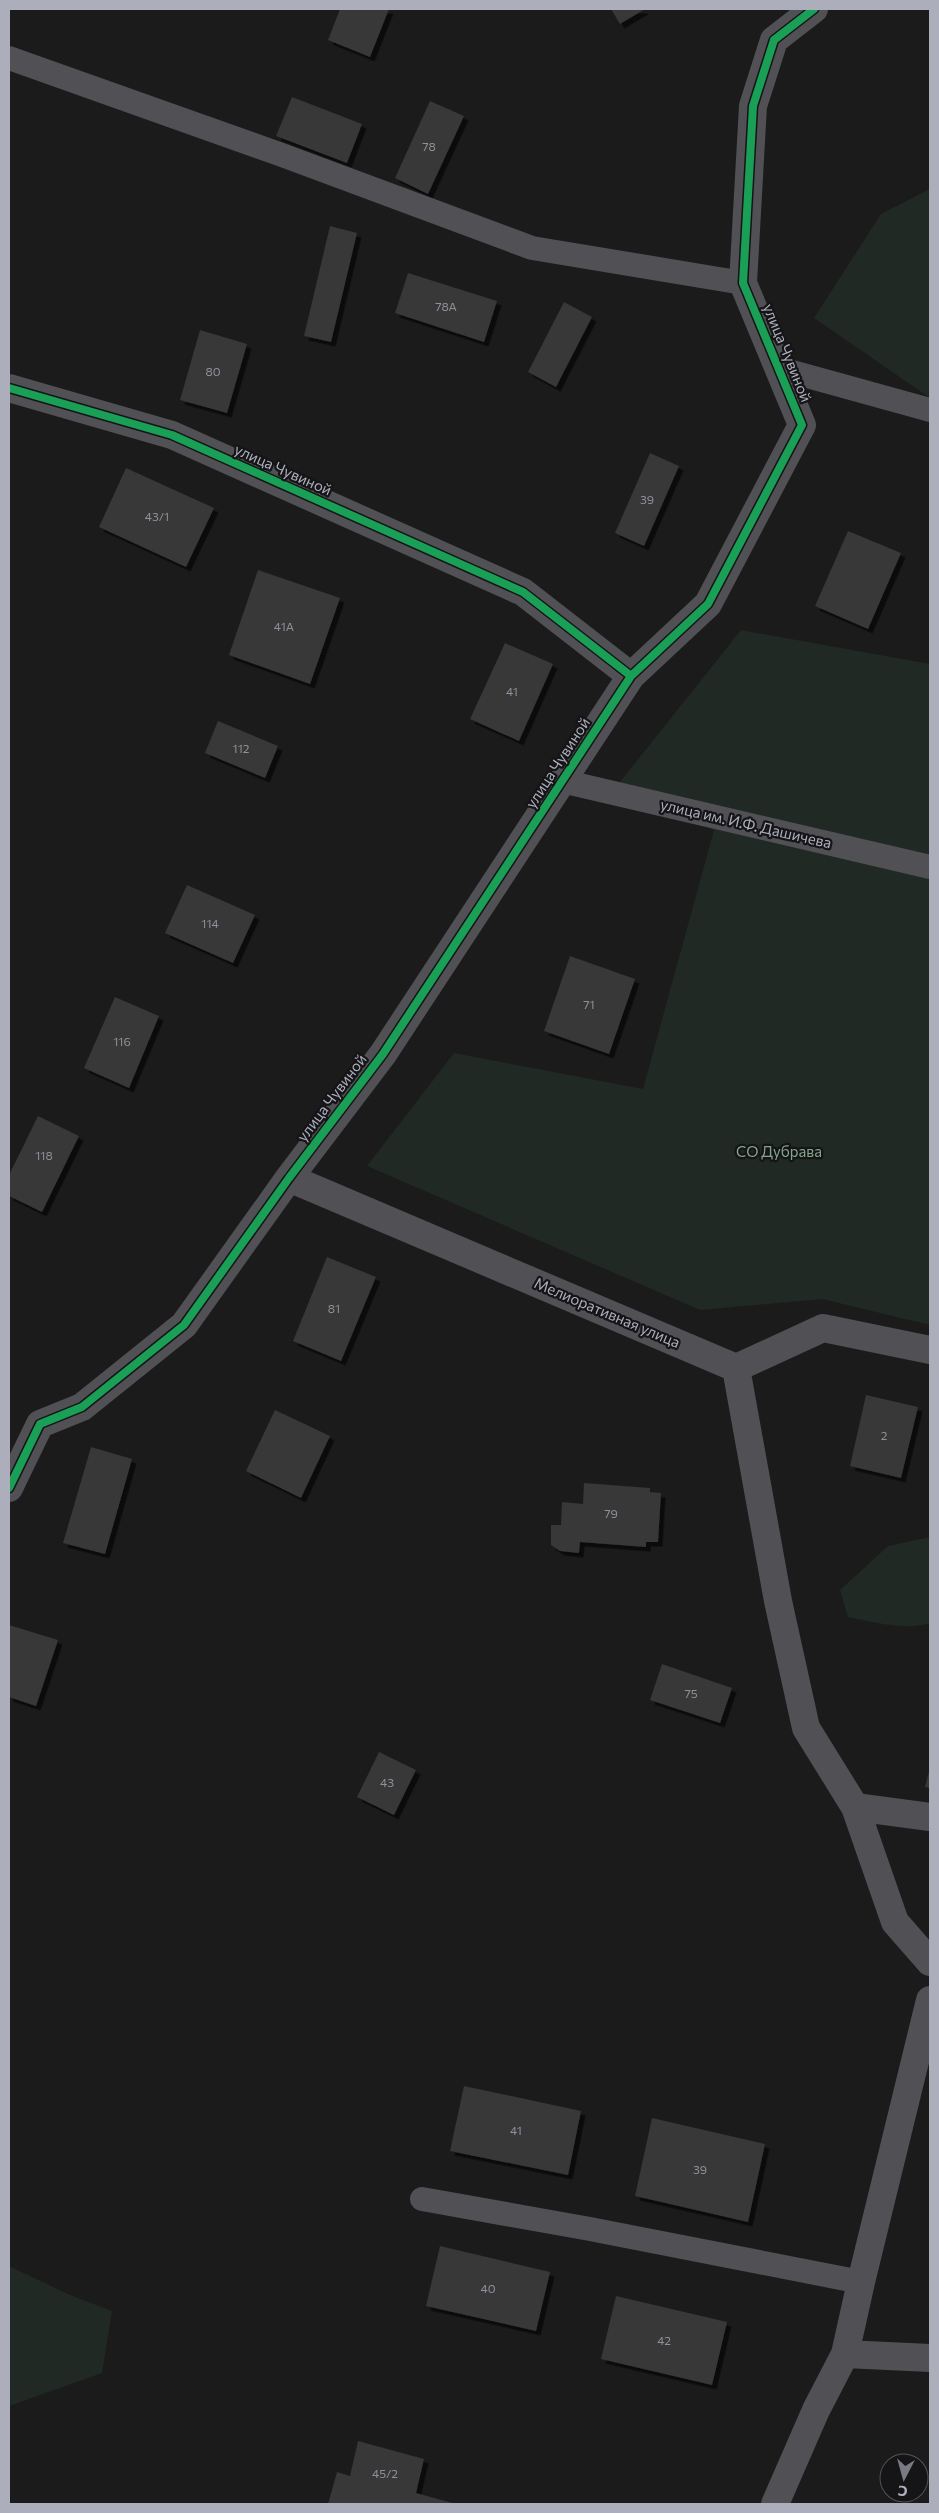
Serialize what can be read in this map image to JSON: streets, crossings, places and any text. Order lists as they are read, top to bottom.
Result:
{
  "streets": {
    "street": ["улица Чувиной", "Мелиоративная улица"],
    "lane": ["улица им. И.Ф. Дашичева"]
  },
  "crossings": [
    ["улица Чувиной", "улица им. И.Ф. Дашичева"],
    ["улица Чувиной", "Мелиоративная улица"]
  ],
  "parks": ["СО Дубрава"],
  "house_numbers": [
    "78",
    "78А",
    "80",
    "39",
    "43/1",
    "41А",
    "41",
    "112",
    "114",
    "71",
    "116",
    "118",
    "81",
    "2",
    "79",
    "75",
    "43",
    "41",
    "39",
    "40",
    "42",
    "45/2"
  ],
  "north": "bottom"
}
